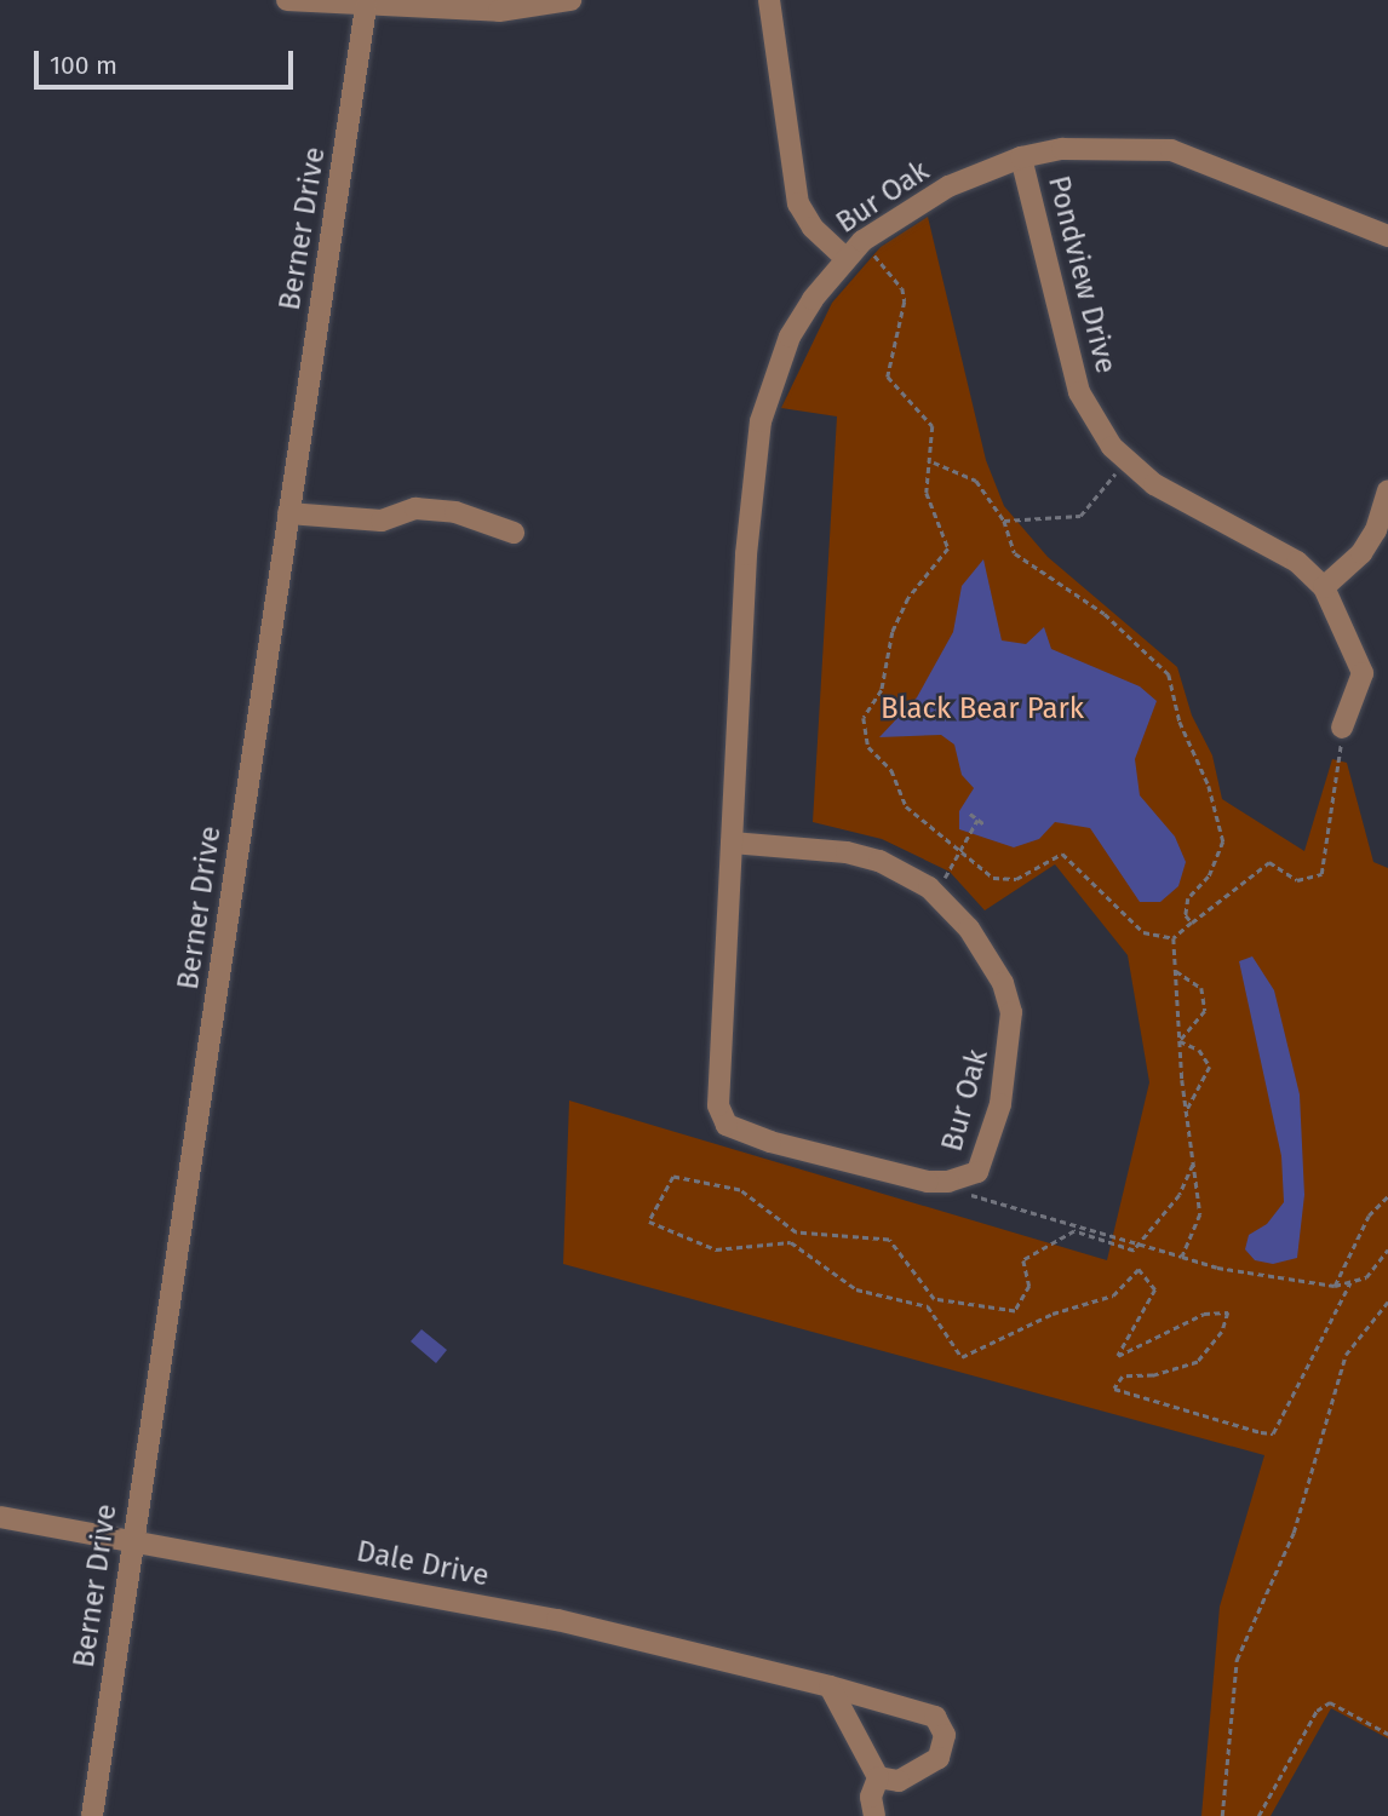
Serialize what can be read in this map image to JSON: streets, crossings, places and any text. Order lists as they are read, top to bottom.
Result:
{
  "streets": {
    "street": [
      "Bur Oak",
      "Berner Drive",
      "Pondview Drive",
      "Dale Drive"
    ]
  },
  "crossings": [
    ["Bur Oak", "Pondview Drive"],
    ["Berner Drive", "Dale Drive"]
  ],
  "parks": ["Black Bear Park"],
  "scale_bar": "100 m"
}
